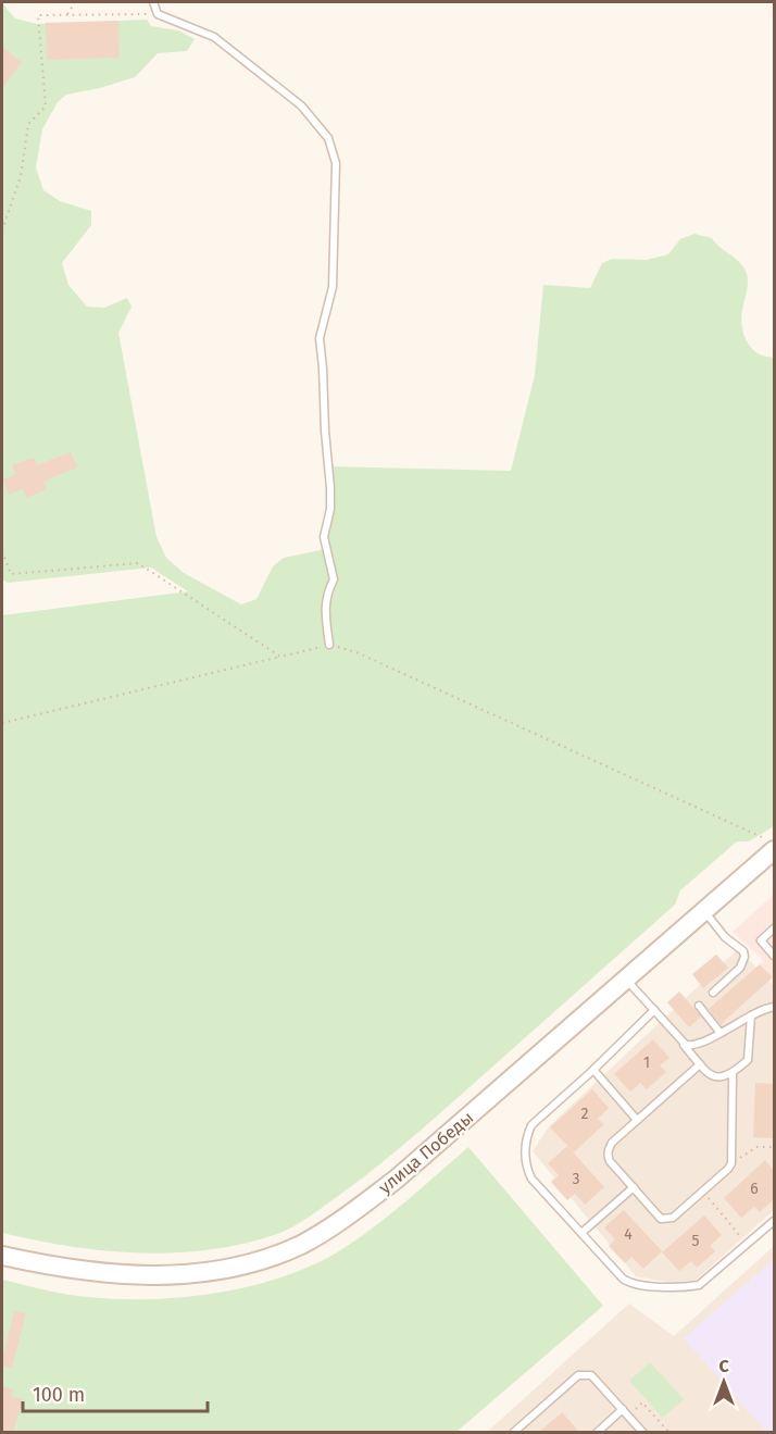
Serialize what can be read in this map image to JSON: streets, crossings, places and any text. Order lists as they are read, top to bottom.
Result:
{
  "streets": {
    "street": ["улица Победы"]
  },
  "house_numbers": [
    "1",
    "2",
    "3",
    "6",
    "4",
    "5"
  ],
  "scale_bar": "100 m",
  "north": "top"
}
